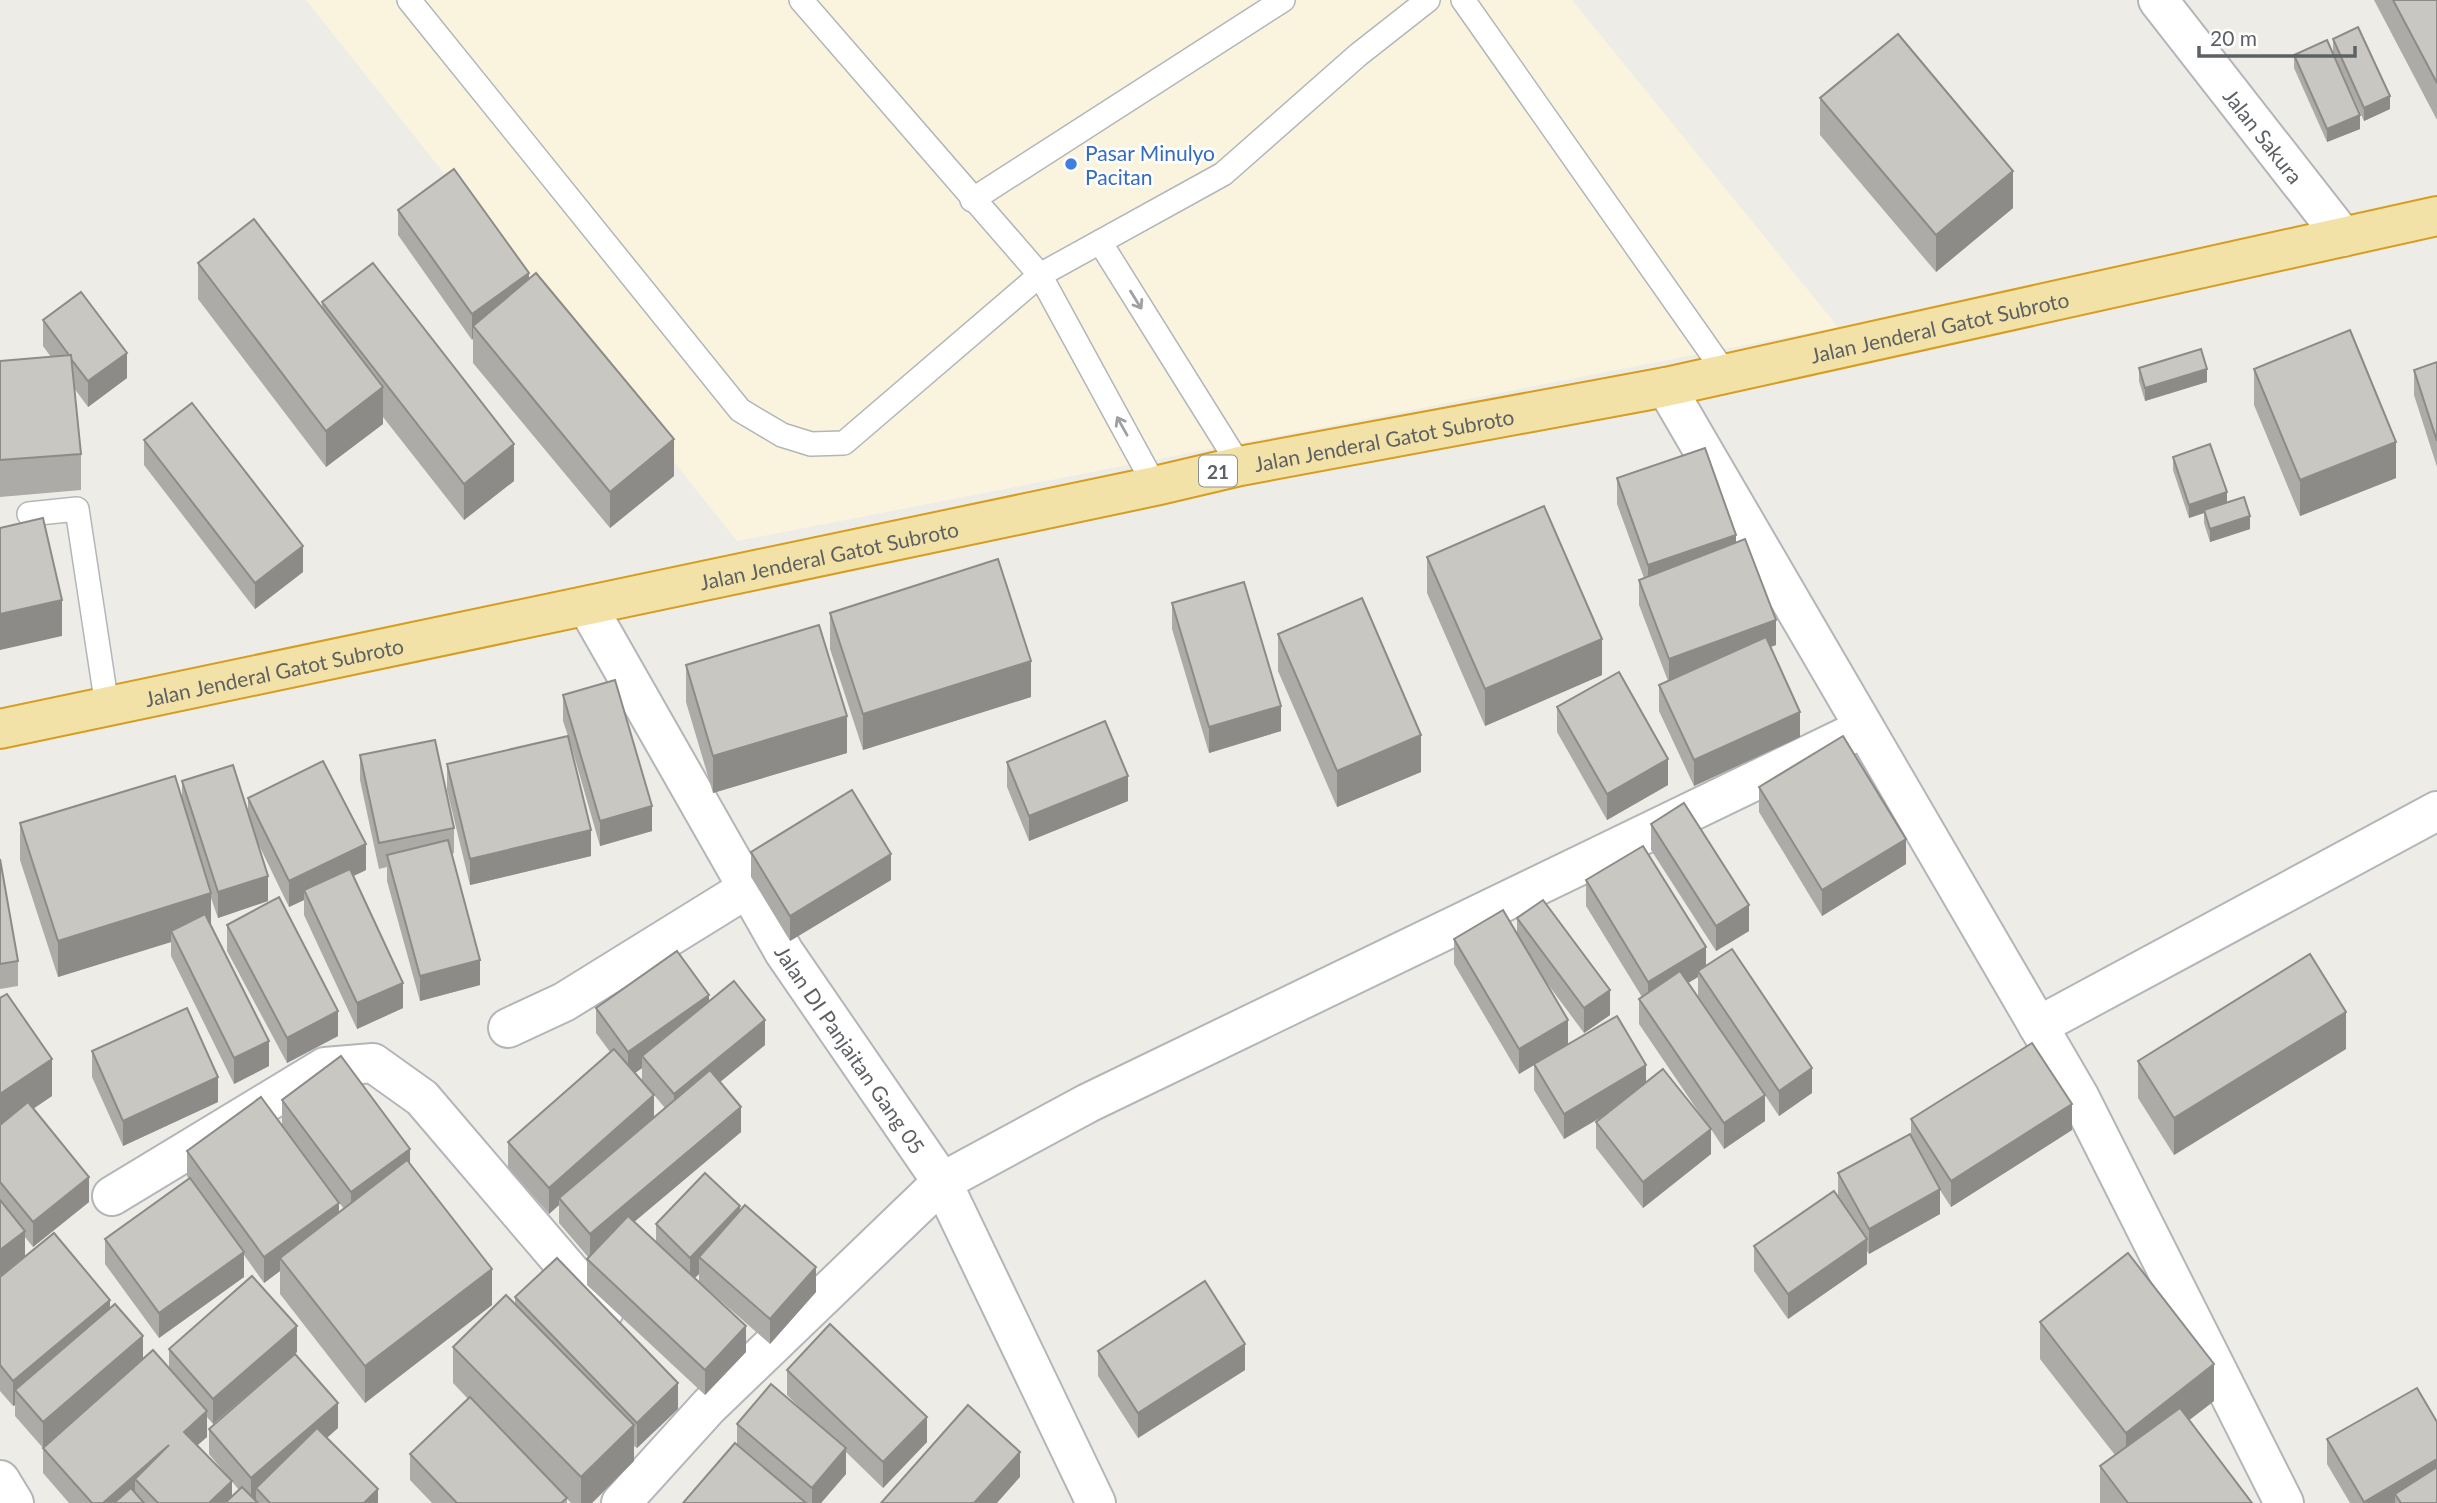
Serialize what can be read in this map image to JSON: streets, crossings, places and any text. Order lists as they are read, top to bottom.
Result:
{
  "streets": {
    "highway": ["Jalan Jenderal Gatot Subroto", "21"],
    "street": ["Jalan Sakura", "Jalan DI Panjaitan Gang 05"]
  },
  "crossings": [
    ["Jalan Sakura", "Jalan Jenderal Gatot Subroto"],
    ["Jalan Jenderal Gatot Subroto", "Jalan DI Panjaitan Gang 05"]
  ],
  "places": ["Pasar Minulyo Pacitan"],
  "scale_bar": "20 m"
}
